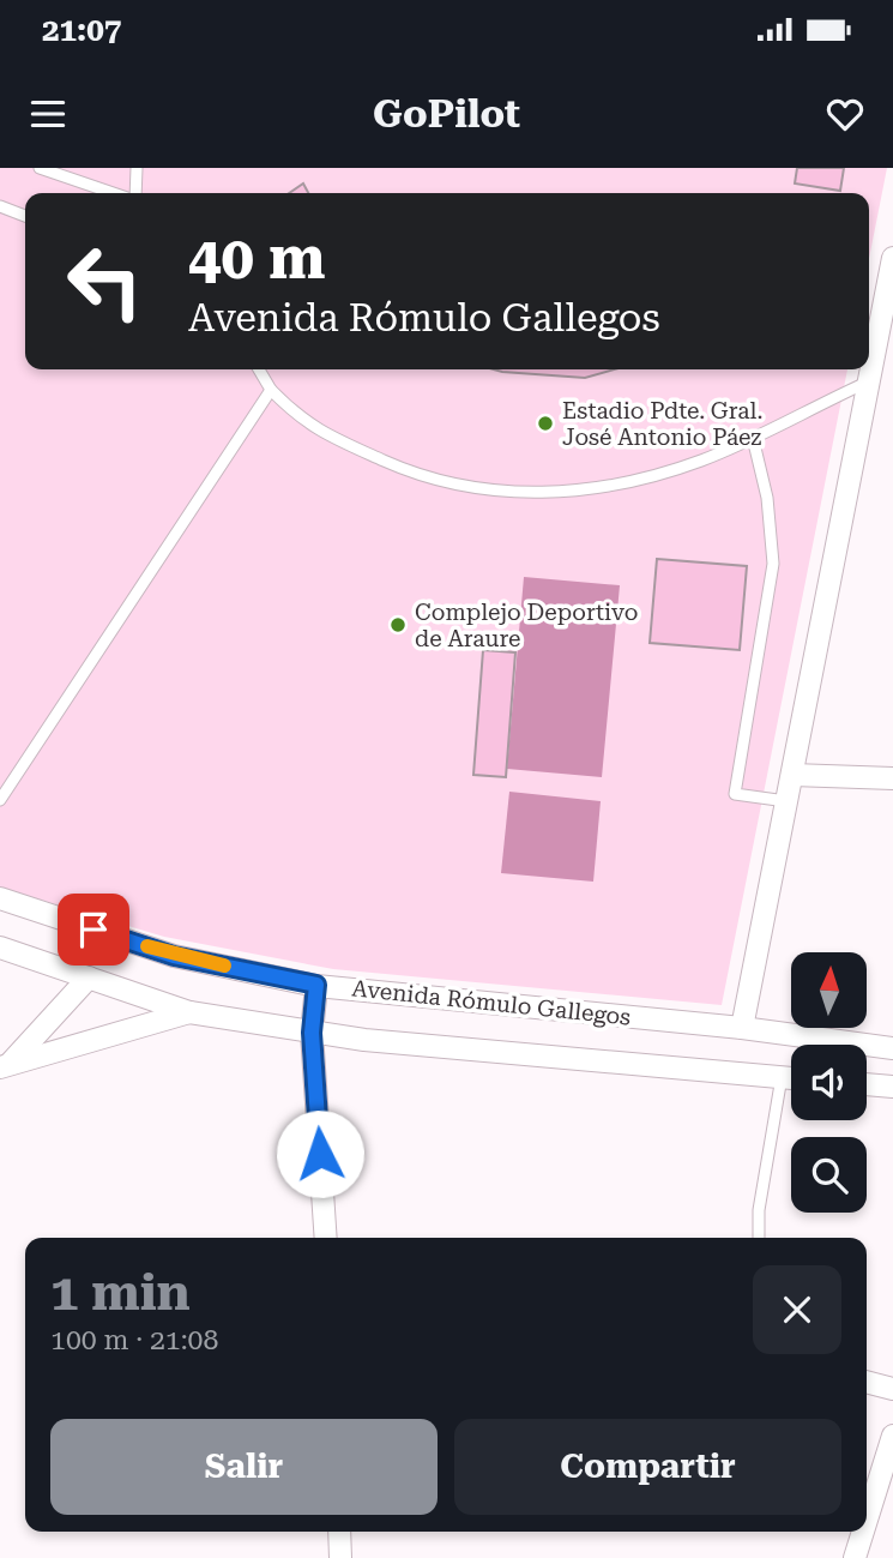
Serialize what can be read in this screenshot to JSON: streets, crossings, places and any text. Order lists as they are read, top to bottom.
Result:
{
  "streets": {
    "street": ["Avenida Rómulo Gallegos"]
  },
  "places": ["Estadio Pdte. Gral. José Antonio Páez", "Complejo Deportivo de Araure"],
  "north": "top",
  "page": {
    "status": "21:07",
    "header": "GoPilot",
    "turn": ["40 m", "Avenida Rómulo Gallegos"],
    "heading": ["1 min", "100 m · 21:08"],
    "buttons": ["Salir", "Compartir"]
  }
}
